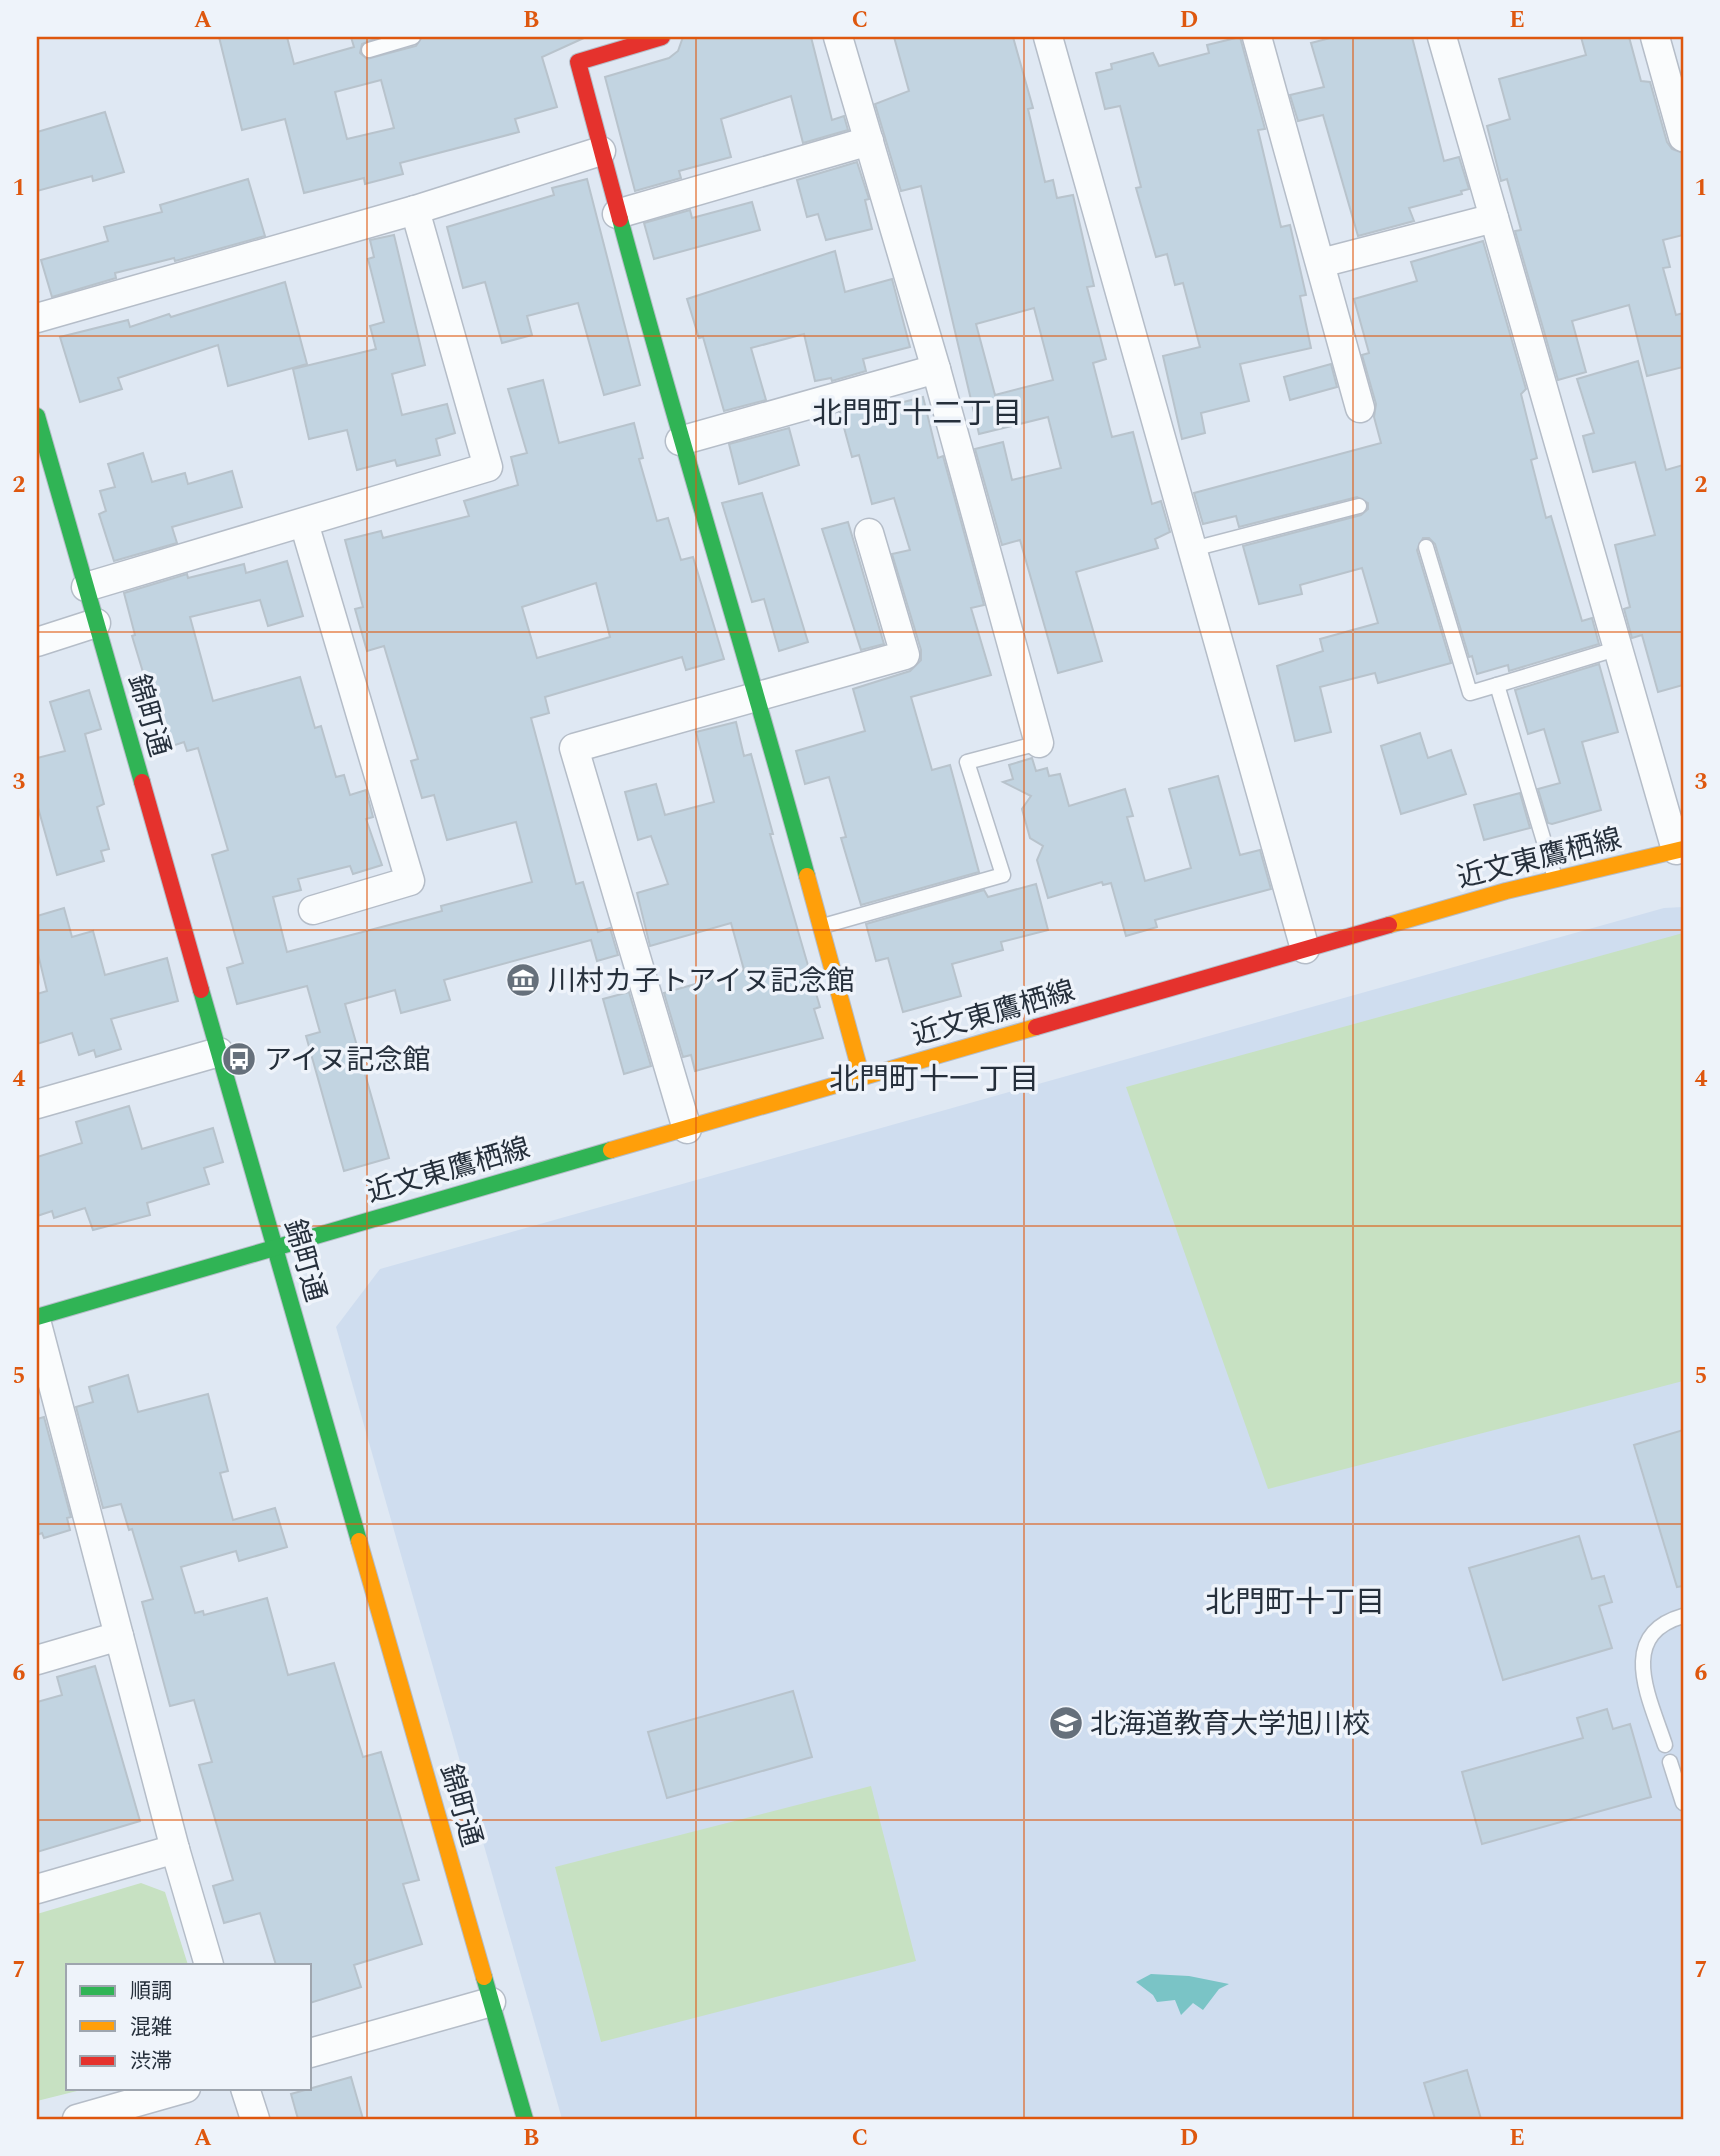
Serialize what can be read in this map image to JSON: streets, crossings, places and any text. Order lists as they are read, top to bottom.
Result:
{
  "streets": {
    "street": ["錦町通", "近文東鷹栖線"]
  },
  "crossings": [
    ["錦町通", "近文東鷹栖線"]
  ],
  "districts": ["北門町十二丁目", "北門町十一丁目", "北門町十丁目"],
  "places": {
    "museum": ["川村カ子トアイヌ記念館"],
    "bus stop": ["アイヌ記念館"],
    "school or university": ["北海道教育大学旭川校"]
  },
  "legend": ["順調", "混雑", "渋滞"],
  "grid": {
    "columns": [
      "A",
      "B",
      "C",
      "D",
      "E"
    ],
    "rows": [
      "1",
      "2",
      "3",
      "4",
      "5",
      "6",
      "7"
    ]
  }
}
